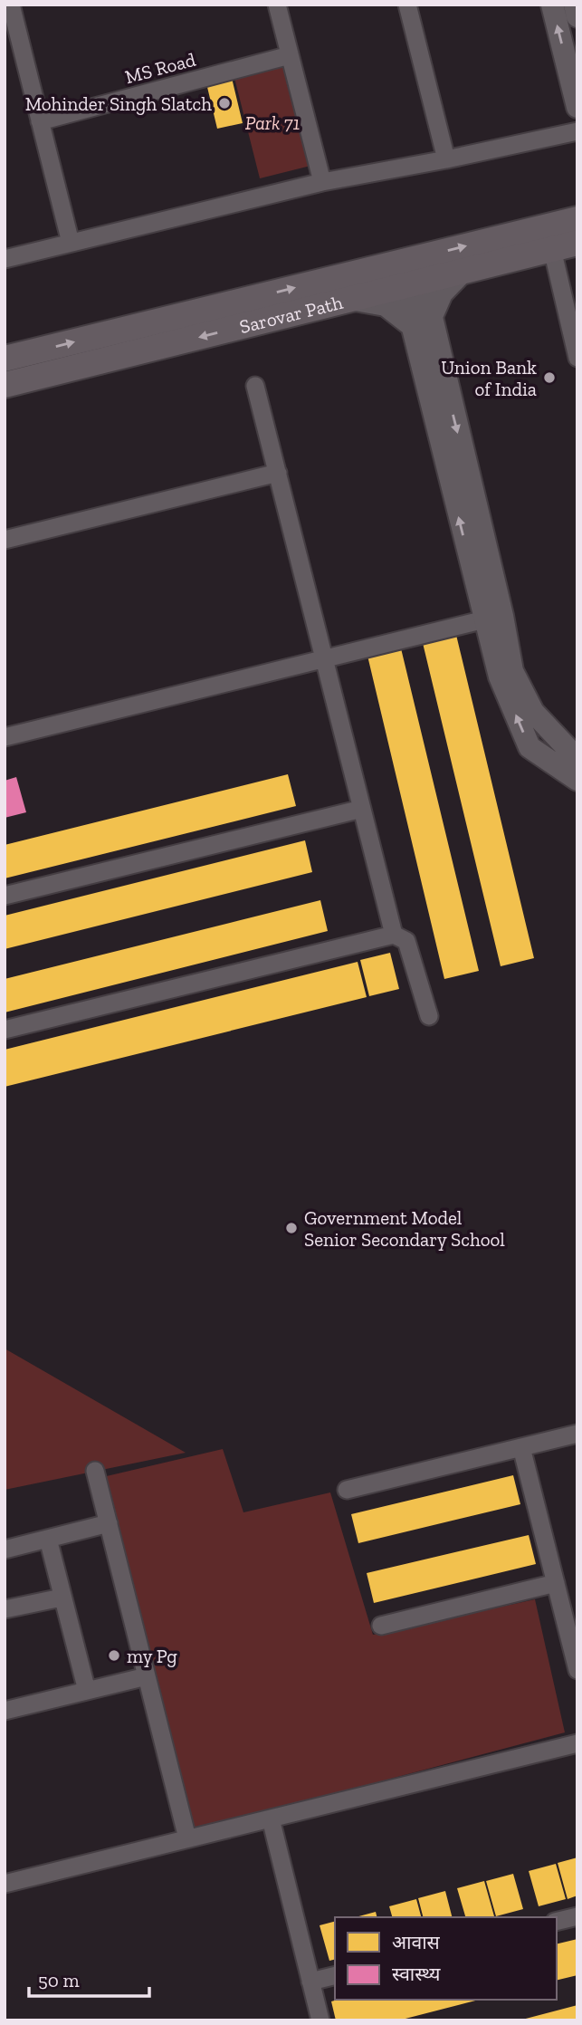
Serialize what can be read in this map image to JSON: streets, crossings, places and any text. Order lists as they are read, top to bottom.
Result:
{
  "streets": {
    "main road": ["Sarovar Path"],
    "street": ["MS Road"]
  },
  "parks": ["Park 71"],
  "places": [
    "Mohinder Singh Slatch",
    "Union Bank of India",
    "Government Model Senior Secondary School",
    "my Pg"
  ],
  "legend": ["आवास", "स्वास्थ्य"],
  "scale_bar": "50 m"
}
